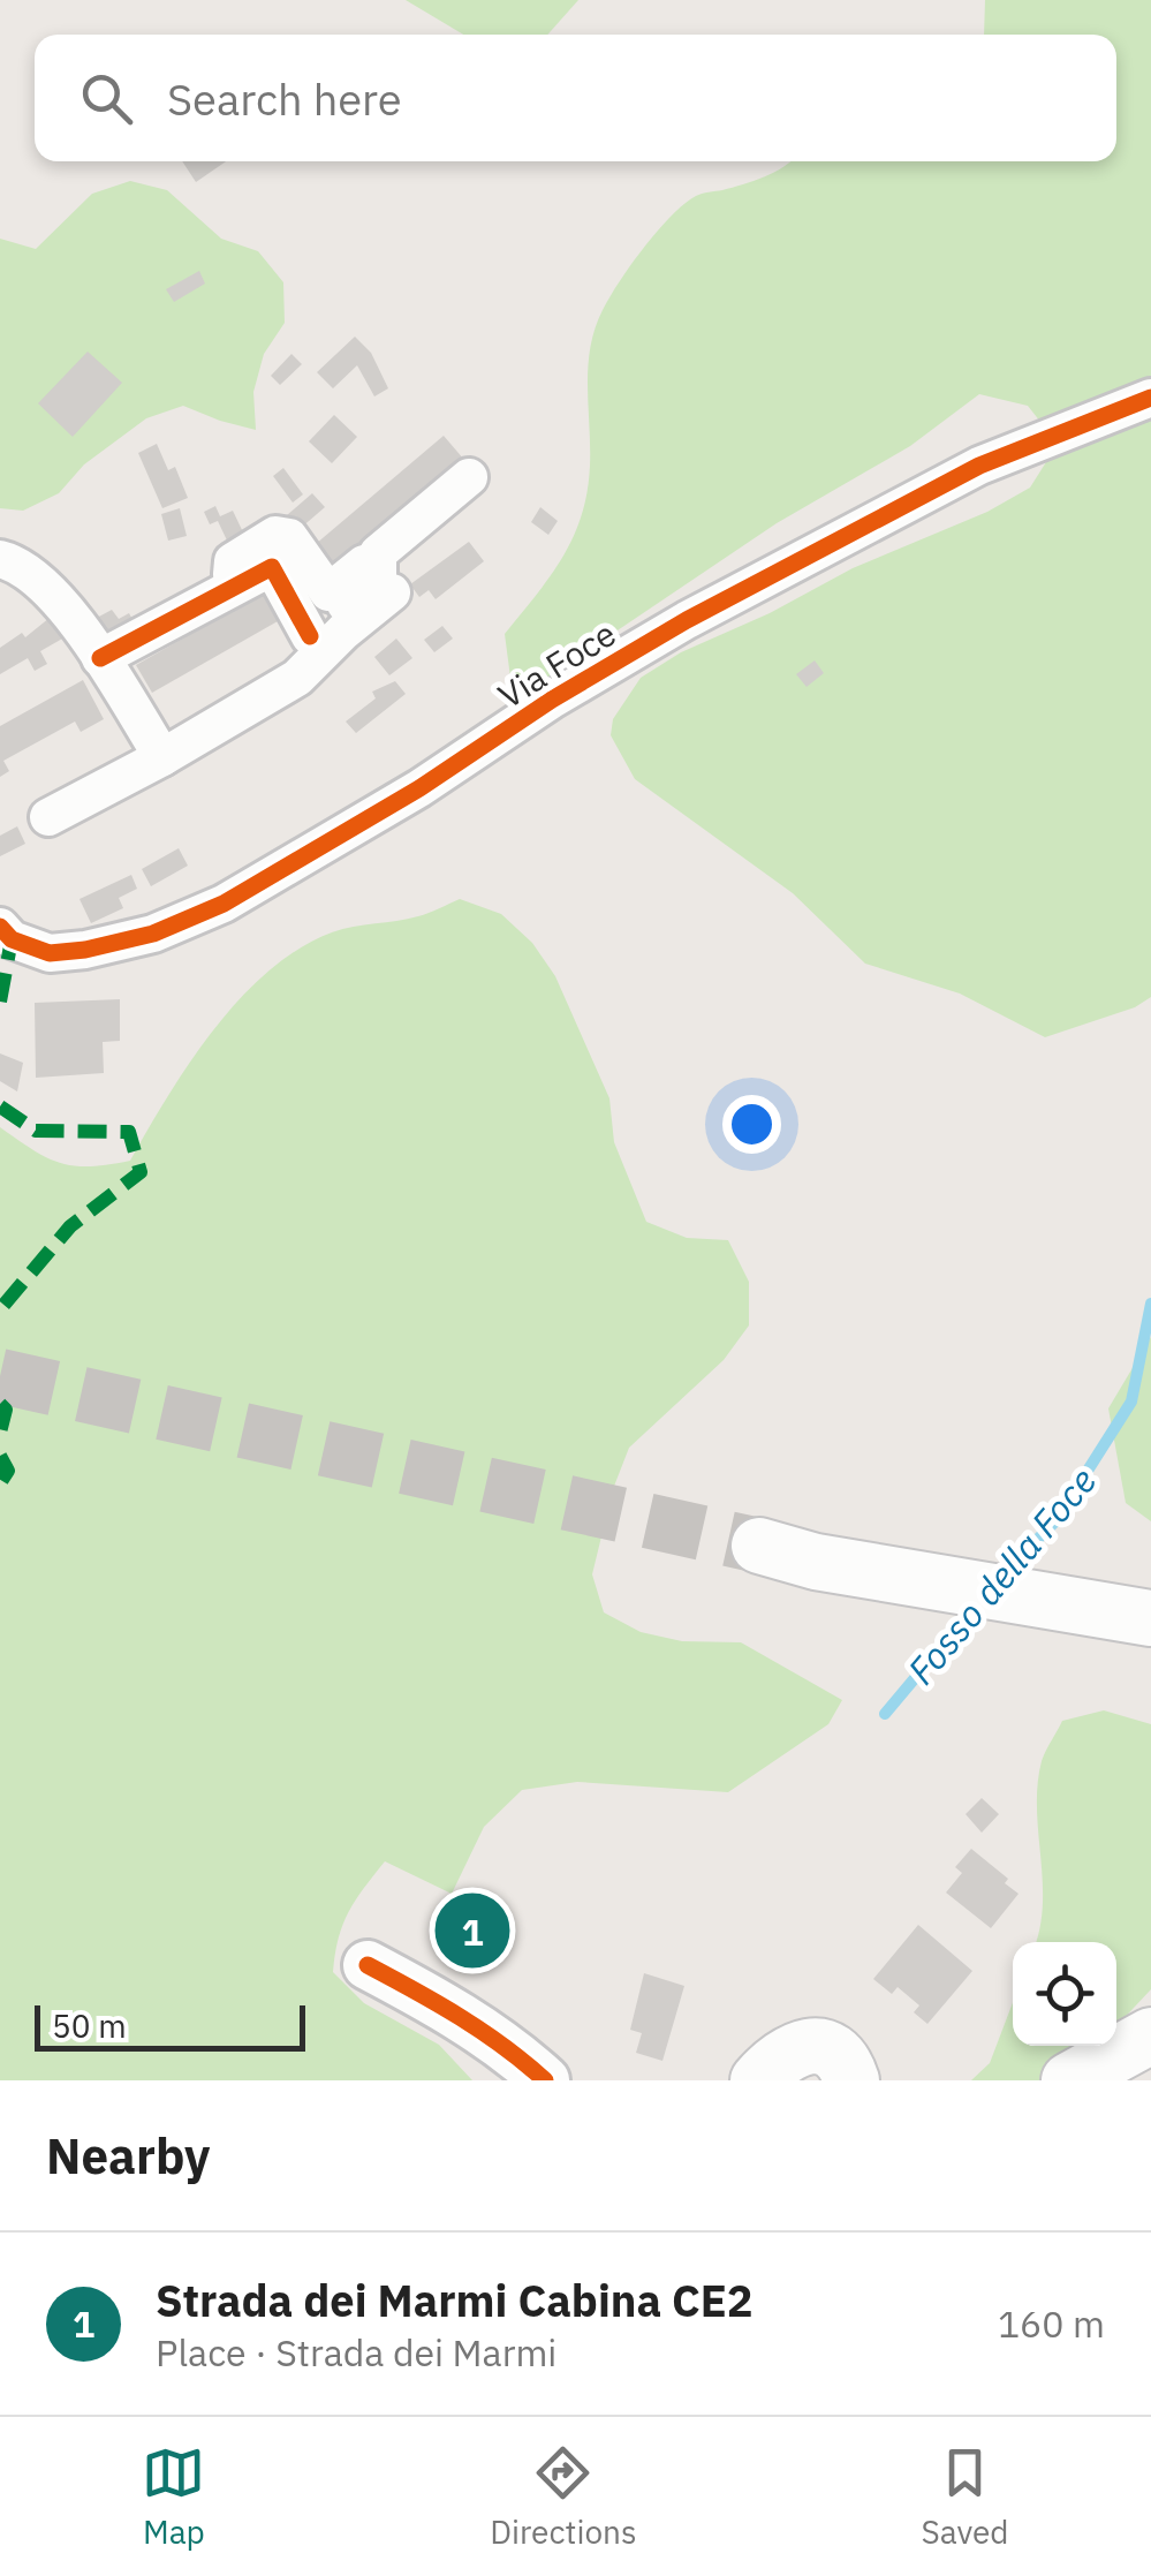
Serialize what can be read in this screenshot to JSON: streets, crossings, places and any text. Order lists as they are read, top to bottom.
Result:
{
  "streets": {
    "street": ["Via Foce"]
  },
  "water": ["Fosso della Foce"],
  "scale_bar": "50 m",
  "page": {
    "search": "Search here",
    "pins": "1",
    "scale": "50 m",
    "heading": "Nearby",
    "list": [
      {
        "mark": "1",
        "name": "Strada dei Marmi Cabina CE2",
        "note": "Place · Strada dei Marmi",
        "value": "160 m"
      }
    ],
    "nav": ["Map", "Directions", "Saved"]
  }
}
